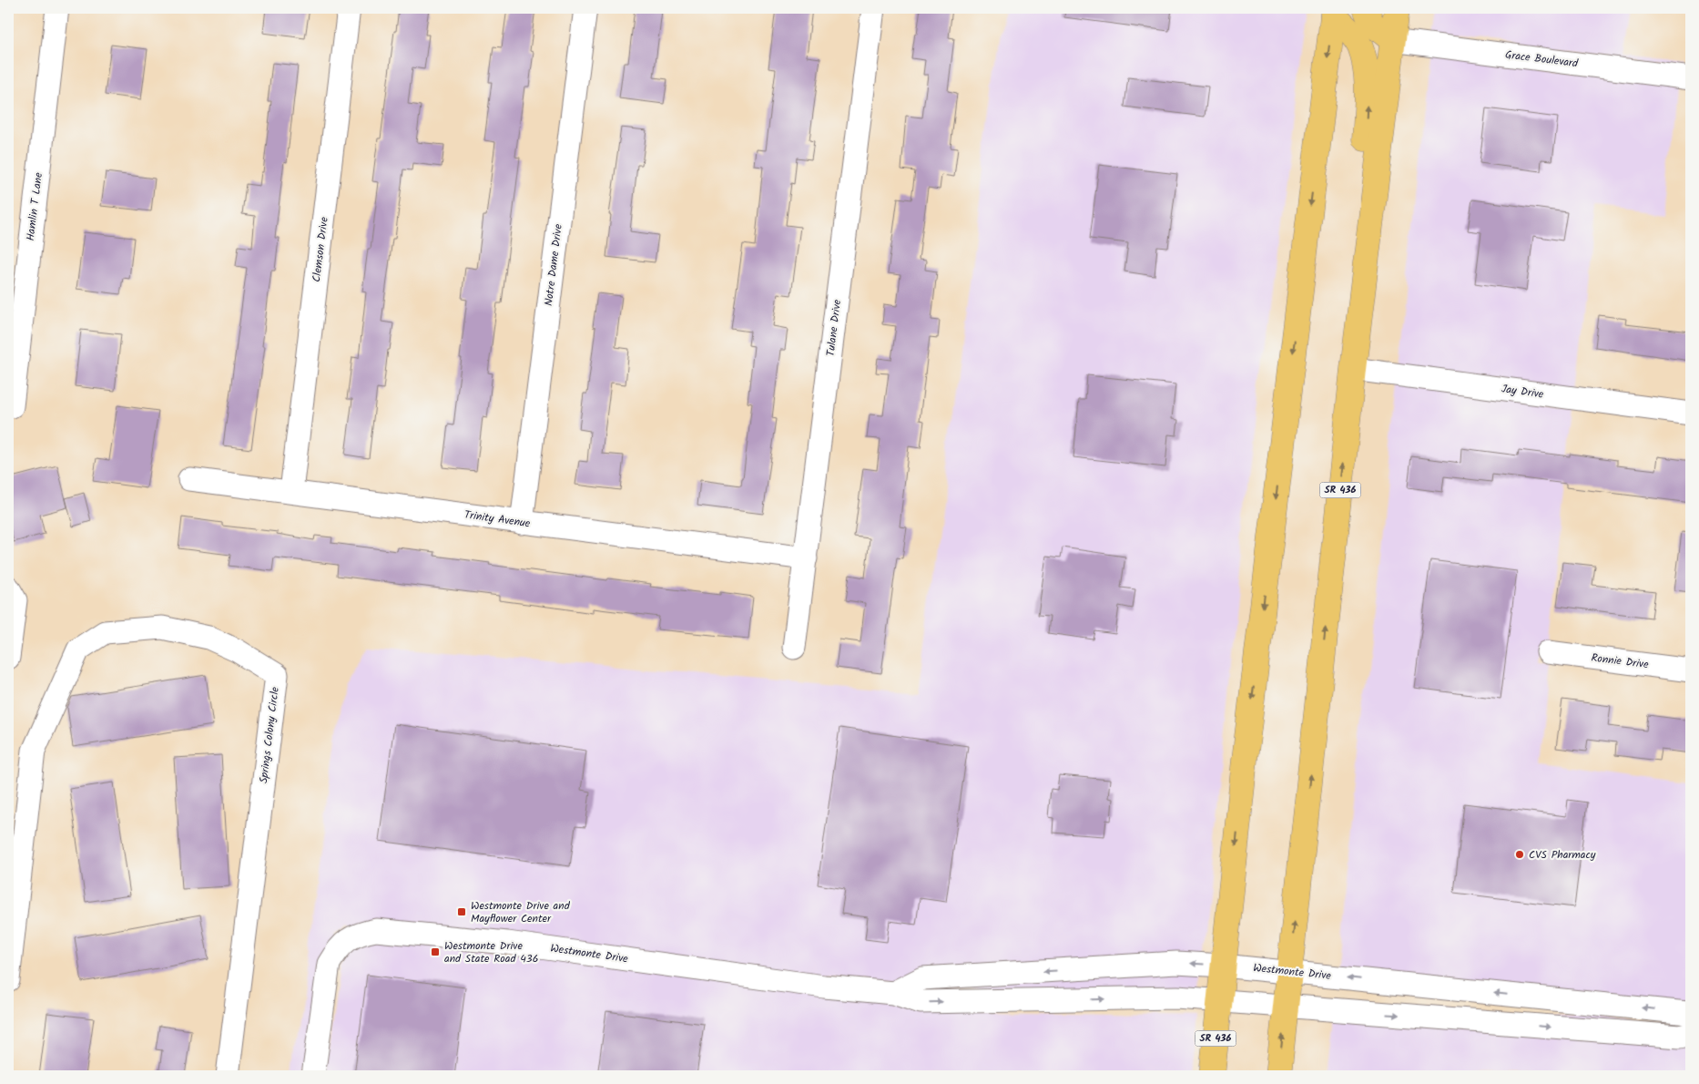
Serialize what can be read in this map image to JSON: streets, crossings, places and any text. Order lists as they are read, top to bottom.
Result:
{
  "streets": {
    "main road": ["SR 436"],
    "street": [
      "Grace Boulevard",
      "Hamlin T Lane",
      "Clemson Drive",
      "Notre Dame Drive",
      "Tulane Drive",
      "Jay Drive",
      "Trinity Avenue",
      "Ronnie Drive",
      "Springs Colony Circle",
      "Westmonte Drive"
    ]
  },
  "crossings": [
    ["Grace Boulevard", "SR 436"],
    ["Clemson Drive", "Trinity Avenue"],
    ["Notre Dame Drive", "Trinity Avenue"],
    ["Tulane Drive", "Trinity Avenue"],
    ["Jay Drive", "SR 436"],
    ["SR 436", "Westmonte Drive"]
  ],
  "places": {
    "other": ["CVS Pharmacy"],
    "transit": ["Westmonte Drive and Mayflower Center", "Westmonte Drive and State Road 436"]
  }
}
